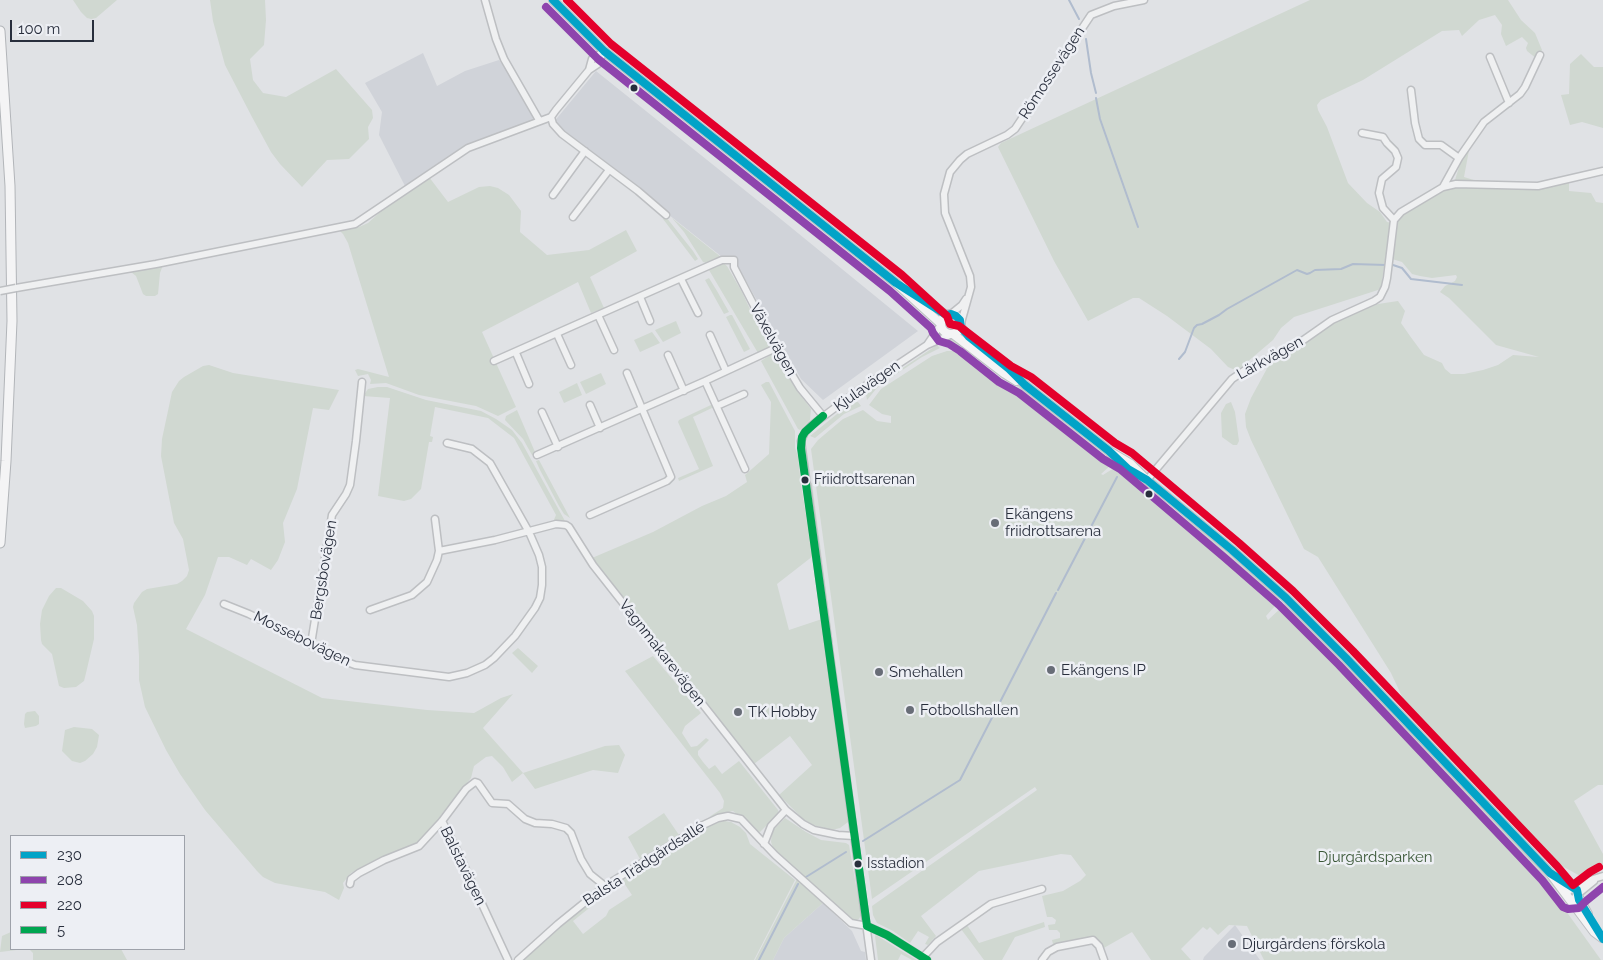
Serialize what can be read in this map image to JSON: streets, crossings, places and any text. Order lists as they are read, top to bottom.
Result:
{
  "streets": {
    "street": [
      "Römossevägen",
      "Växelvägen",
      "Lärkvägen",
      "Kjulavägen",
      "Bergsbovägen",
      "Mossebovägen",
      "Vagnmakarevägen",
      "Balsta Trädgårdsallé",
      "Balstavägen"
    ]
  },
  "crossings": [
    ["Römossevägen", "Kjulavägen"],
    ["Växelvägen", "Kjulavägen"],
    ["Kjulavägen", "Vagnmakarevägen"],
    ["Kjulavägen", "Balsta Trädgårdsallé"],
    ["Bergsbovägen", "Mossebovägen"],
    ["Mossebovägen", "Vagnmakarevägen"]
  ],
  "parks": ["Djurgårdsparken"],
  "places": [
    "Friidrottsarenan",
    "Ekängens friidrottsarena",
    "Ekängens IP",
    "Smehallen",
    "Fotbollshallen",
    "TK Hobby",
    "Isstadion",
    "Djurgårdens förskola"
  ],
  "lines": [
    "transit line 230",
    "transit line 220",
    "transit line 208",
    "transit line 5"
  ],
  "legend": [
    "230",
    "208",
    "220",
    "5"
  ],
  "scale_bar": "100 m"
}
